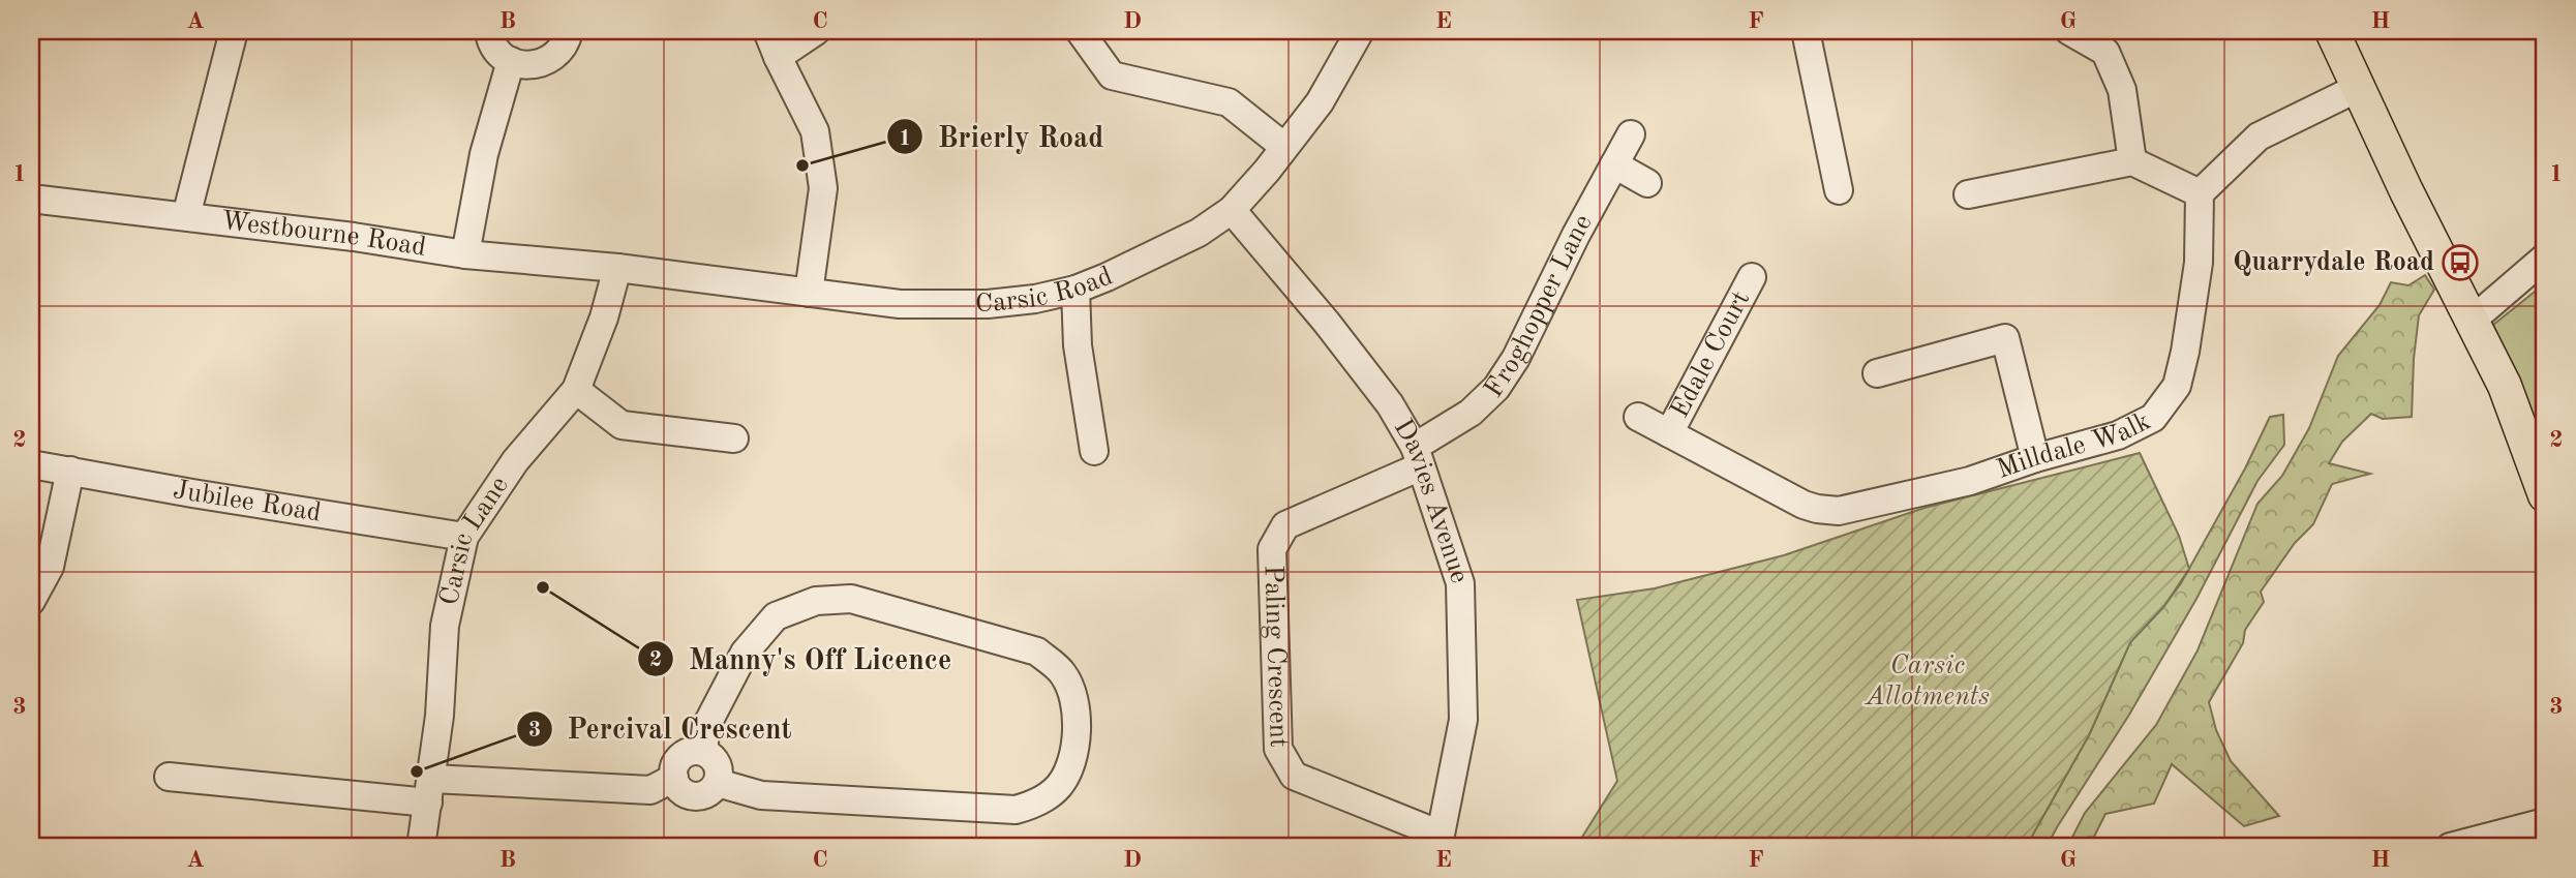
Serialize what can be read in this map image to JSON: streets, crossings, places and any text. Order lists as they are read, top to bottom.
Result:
{
  "streets": {
    "street": [
      "Westbourne Road",
      "Carsic Road",
      "Froghopper Lane",
      "Edale Court",
      "Milldale Walk",
      "Jubilee Road",
      "Davies Avenue",
      "Carsic Lane",
      "Paling Crescent"
    ]
  },
  "crossings": [
    ["Westbourne Road", "Carsic Road"],
    ["Westbourne Road", "Carsic Lane"],
    ["Carsic Road", "Davies Avenue"],
    ["Carsic Road", "Carsic Lane"],
    ["Froghopper Lane", "Davies Avenue"],
    ["Froghopper Lane", "Paling Crescent"],
    ["Edale Court", "Milldale Walk"],
    ["Jubilee Road", "Carsic Lane"],
    ["Davies Avenue", "Paling Crescent"]
  ],
  "parks": ["Carsic Allotments"],
  "places": {
    "other": ["Brierly Road", "Manny's Off Licence", "Percival Crescent"],
    "bus stop": ["Quarrydale Road"]
  },
  "grid": {
    "columns": [
      "A",
      "B",
      "C",
      "D",
      "E",
      "F",
      "G",
      "H"
    ],
    "rows": ["1", "2", "3"]
  }
}
